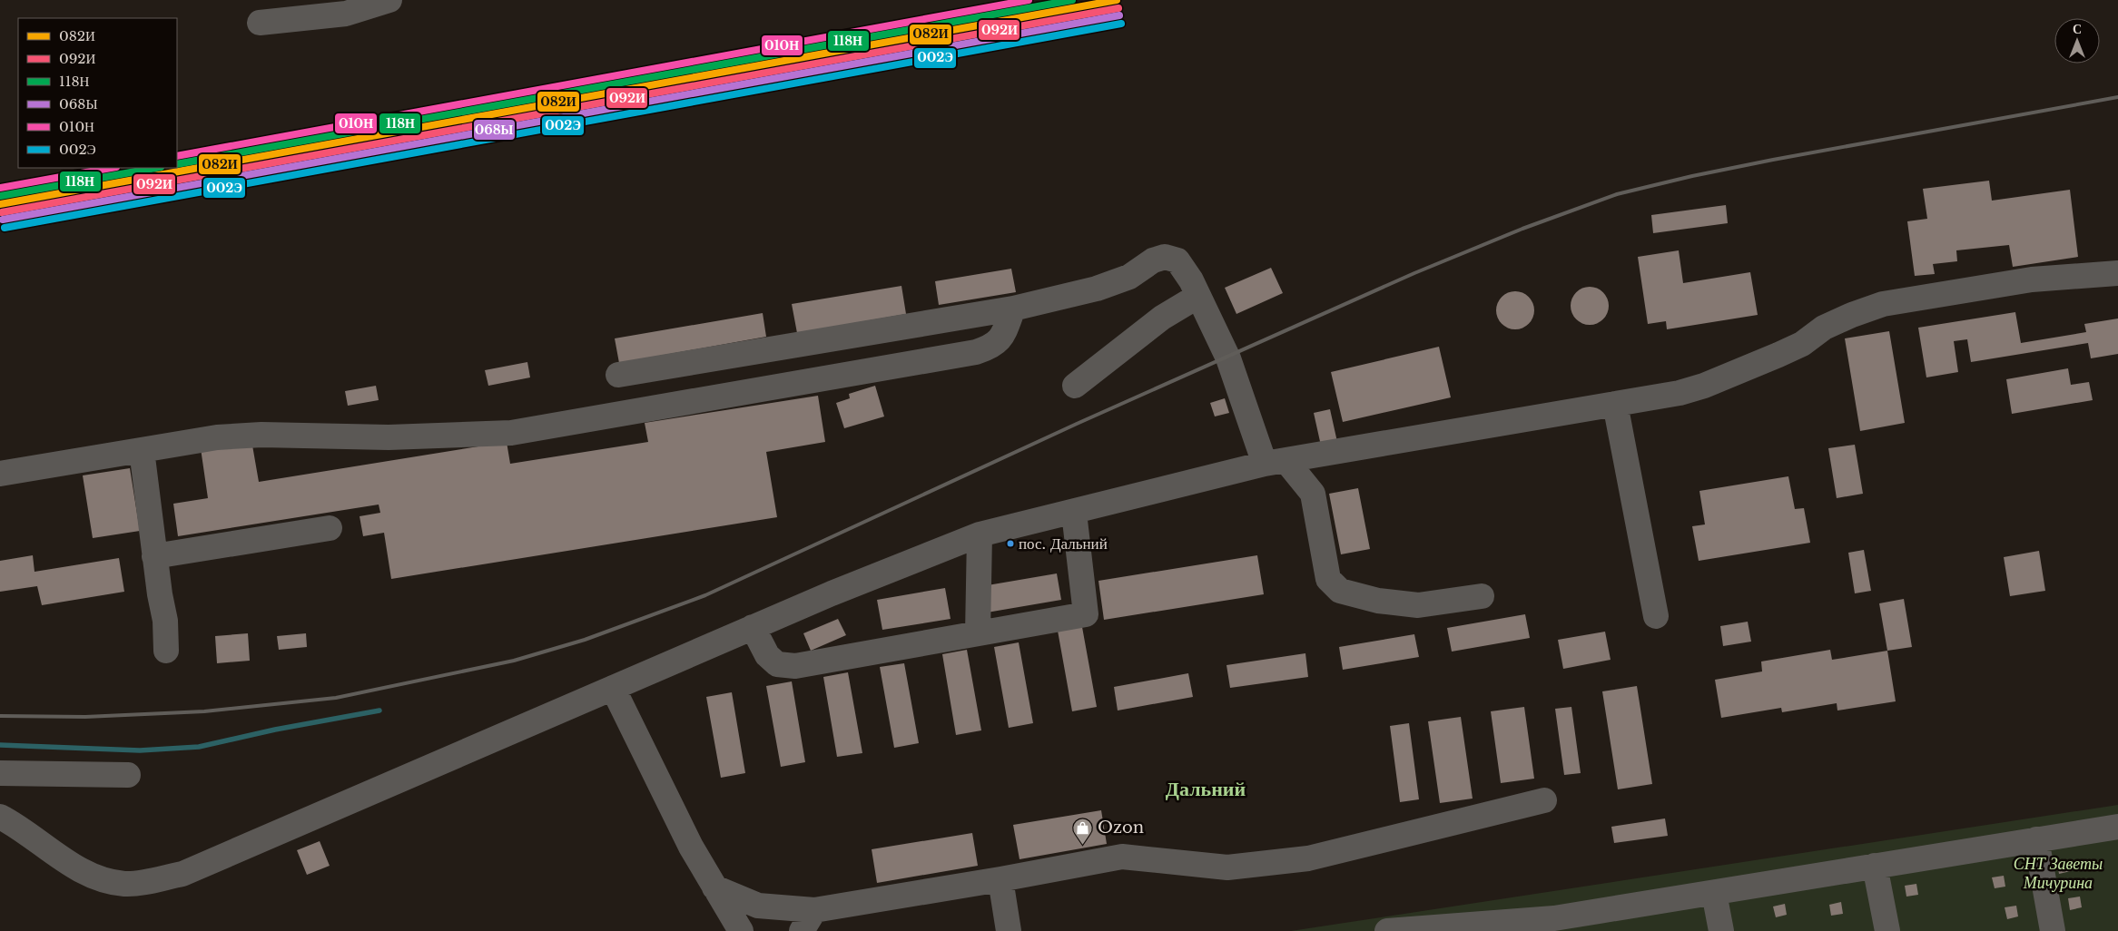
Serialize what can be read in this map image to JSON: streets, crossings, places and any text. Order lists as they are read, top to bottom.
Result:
{
  "districts": ["Дальний"],
  "parks": ["СНТ Заветы Мичурина"],
  "places": {
    "other": ["пос. Дальний"],
    "shop": ["Ozon"]
  },
  "lines": [
    "transit line 082И",
    "transit line 118Н",
    "transit line 010Н",
    "transit line 092И",
    "transit line 068Ы",
    "transit line 002Э"
  ],
  "legend": [
    "082И",
    "092И",
    "118Н",
    "068Ы",
    "010Н",
    "002Э"
  ],
  "north": "top"
}
